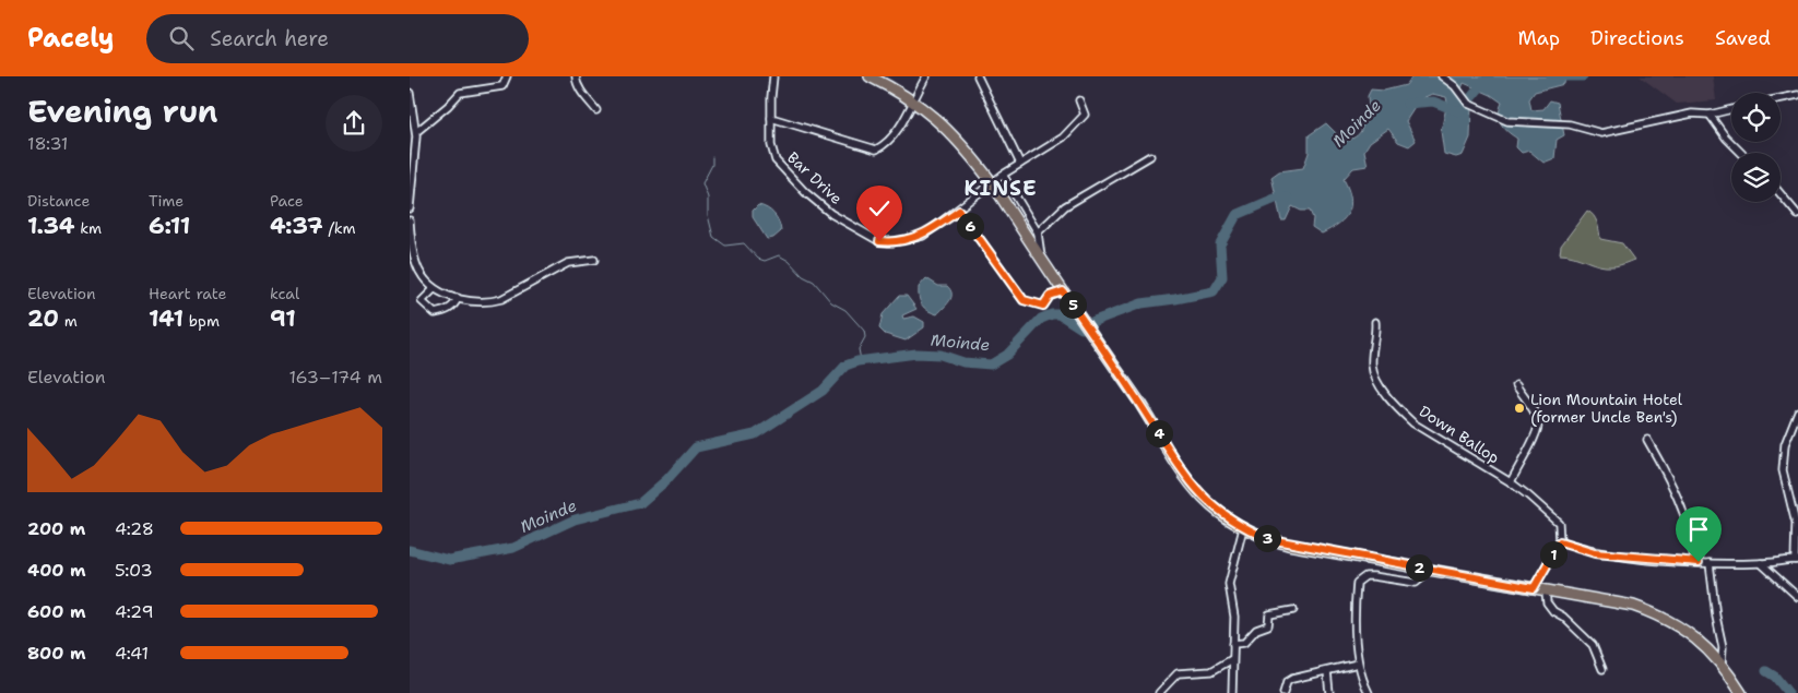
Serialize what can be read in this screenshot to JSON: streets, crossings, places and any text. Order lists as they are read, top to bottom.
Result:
{
  "streets": {
    "street": ["Bar Drive", "Down Ballop"]
  },
  "districts": ["KINSE"],
  "water": ["Moinde"],
  "places": ["Lion Mountain Hotel (former Uncle Ben's)"],
  "page": {
    "header": "Pacely",
    "search": "Search here",
    "nav": ["Map", "Directions", "Saved"],
    "heading": ["Evening run", "18:31"],
    "stats": [
      ["Distance", "1.34 km"],
      ["Time", "6:11"],
      ["Pace", "4:37 /km"],
      ["Elevation", "20 m"],
      ["Heart rate", "141 bpm"],
      ["kcal", "91"]
    ],
    "pins": [
      "6",
      "5",
      "4",
      "3",
      "1",
      "2"
    ],
    "chart": ["Elevation", "163–174 m"],
    "list": [
      {
        "name": "200 m",
        "note": "4:28"
      },
      {
        "name": "400 m",
        "note": "5:03"
      },
      {
        "name": "600 m",
        "note": "4:29"
      },
      {
        "name": "800 m",
        "note": "4:41"
      }
    ]
  }
}
